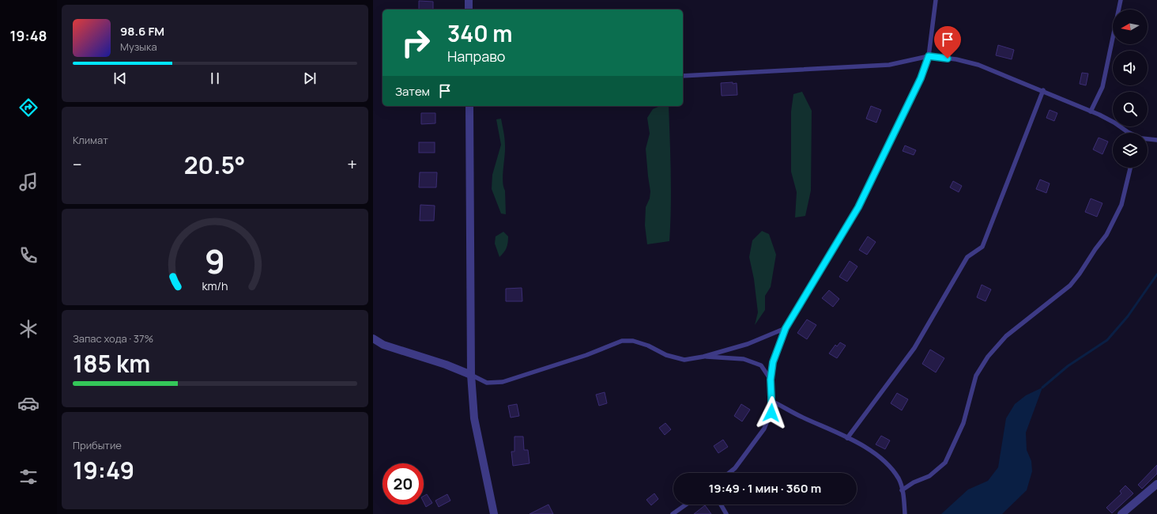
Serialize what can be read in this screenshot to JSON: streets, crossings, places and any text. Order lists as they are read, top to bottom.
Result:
{
  "north": "left",
  "page": {
    "tabs": "19:48",
    "turn": ["340 m", "Направо"],
    "song": ["98.6 FM", "Музыка"],
    "then": "Затем",
    "tile": [
      "Климат",
      ["Запас хода · 37%", "185 km"],
      ["Прибытие", "19:49"]
    ],
    "heat": ["−", "20.5°", "+"],
    "limit": "20",
    "trip": "19:49 · 1 мин · 360 m",
    "gauge": ["9", "km/h"]
  }
}
